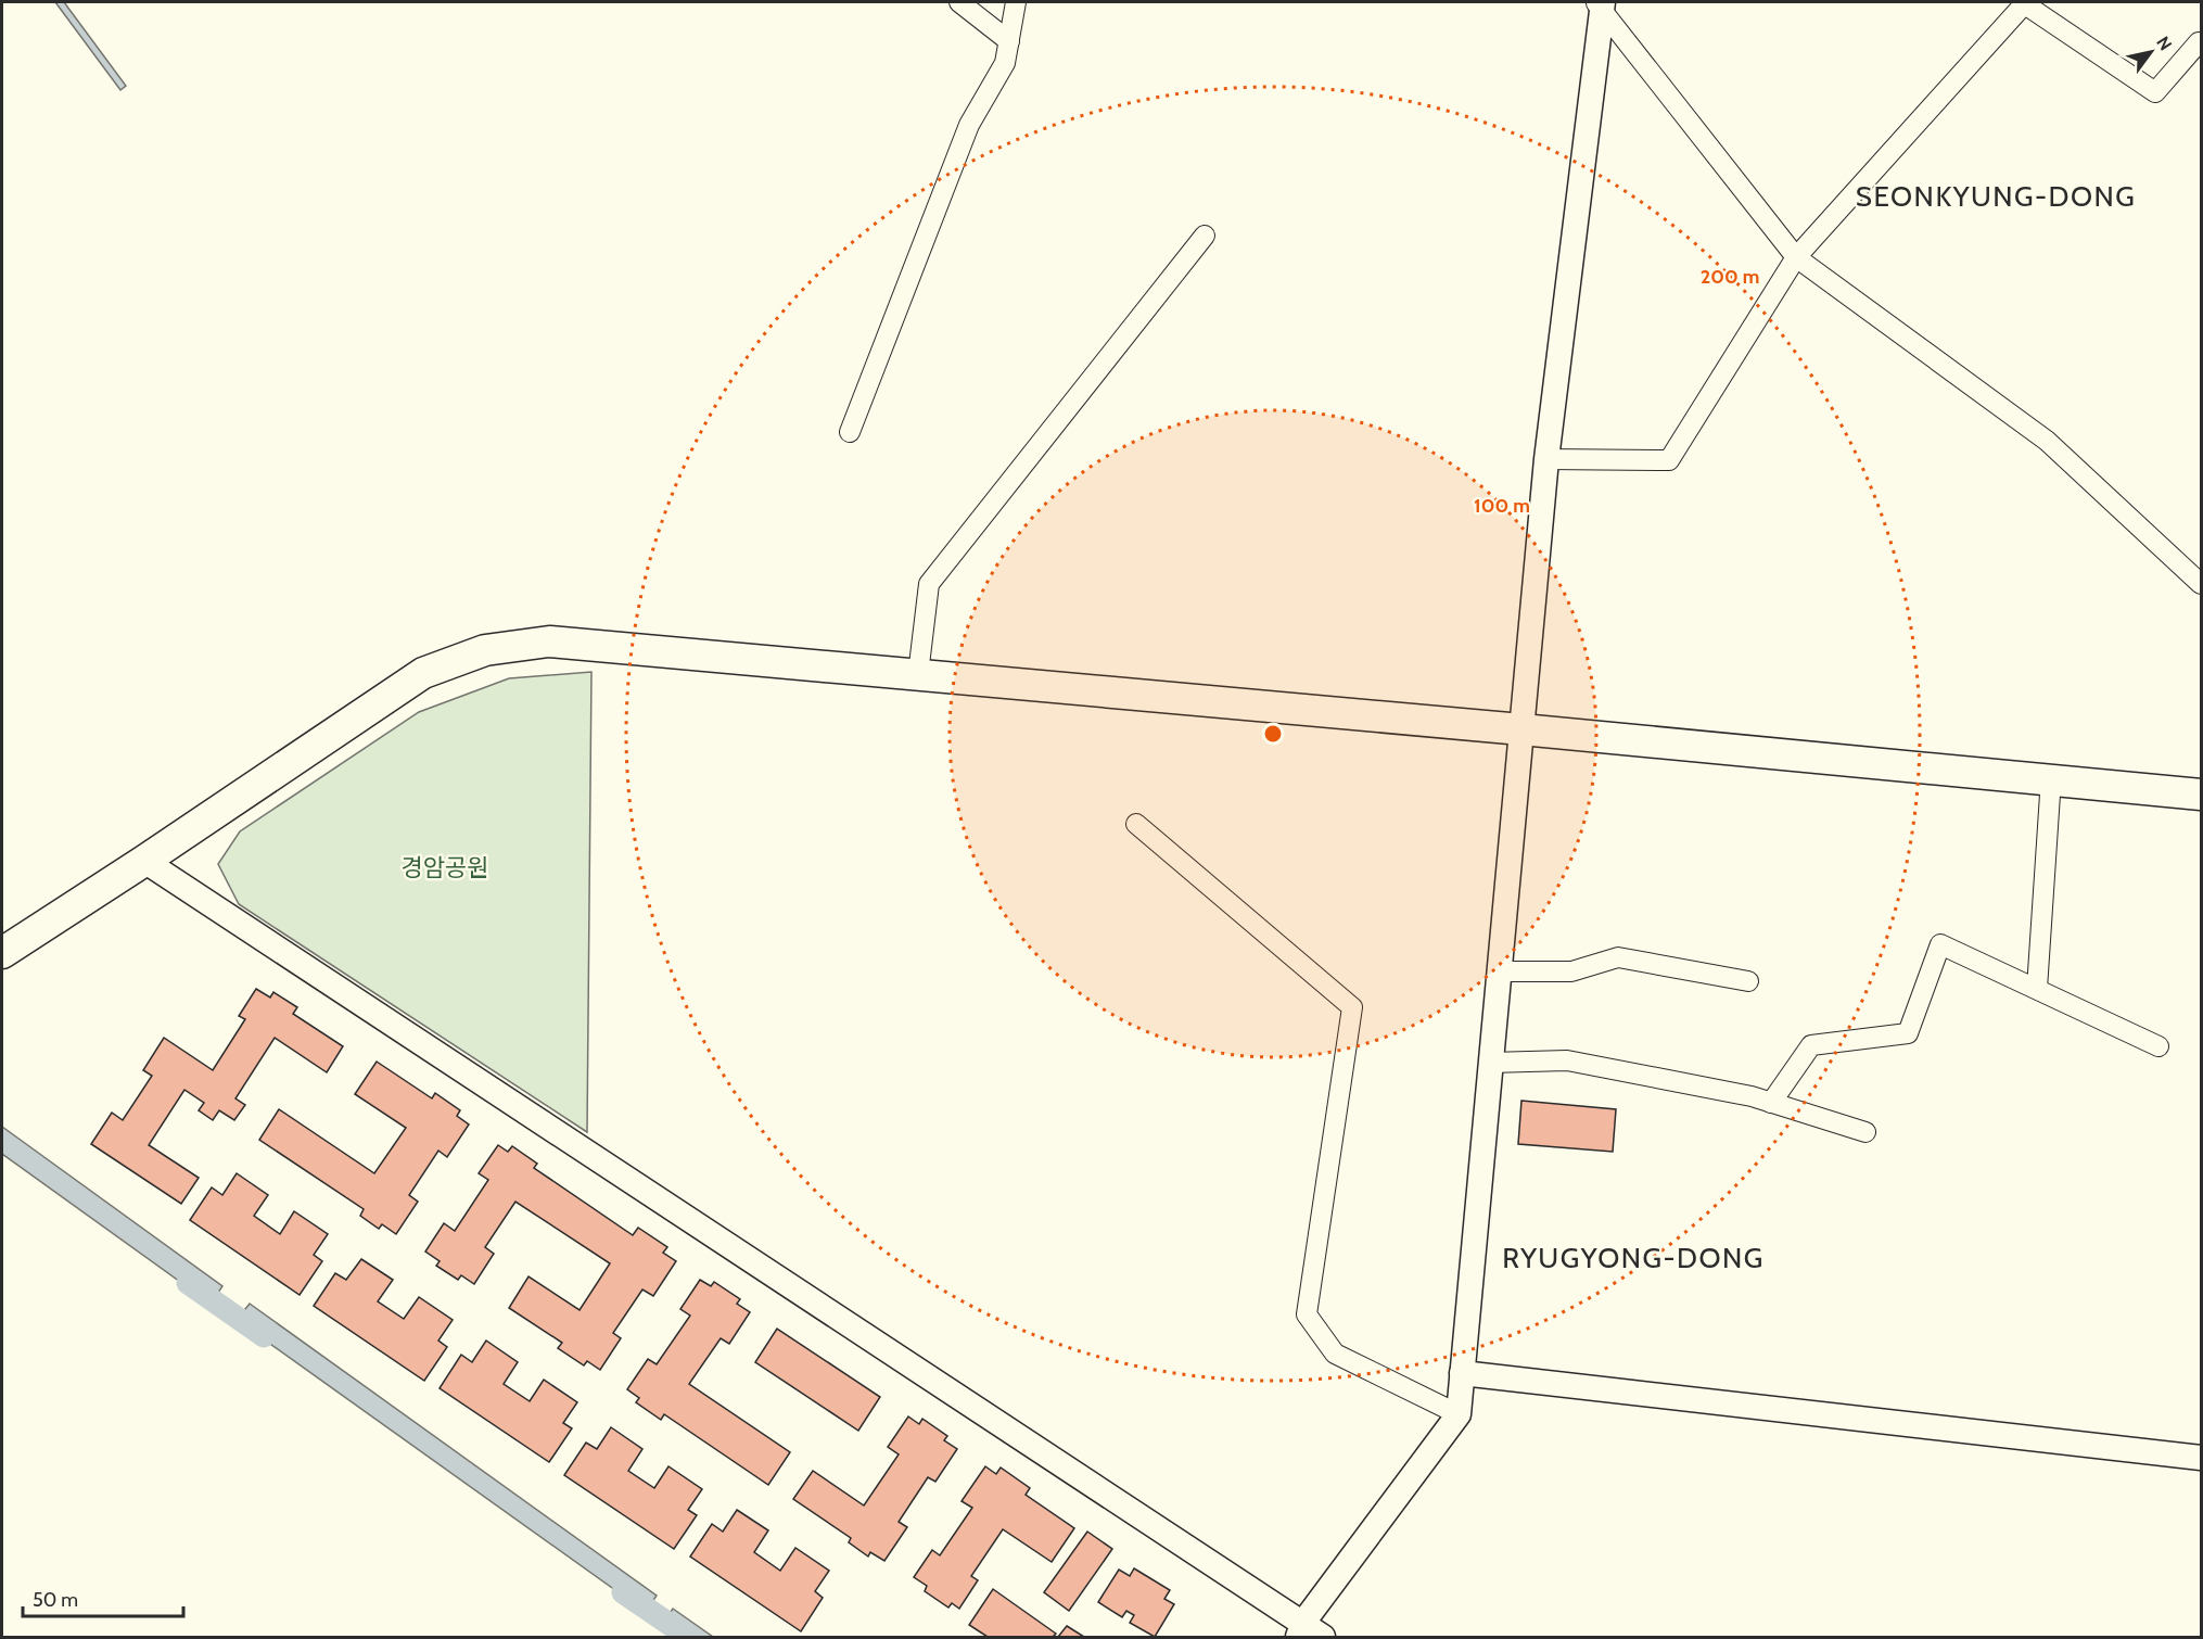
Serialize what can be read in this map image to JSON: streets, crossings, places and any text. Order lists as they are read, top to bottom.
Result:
{
  "districts": ["SEONKYUNG-DONG", "RYUGYONG-DONG"],
  "parks": ["경암공원"],
  "scale_bar": "50 m",
  "north": "top right",
  "rings": ["200 m", "100 m"]
}
